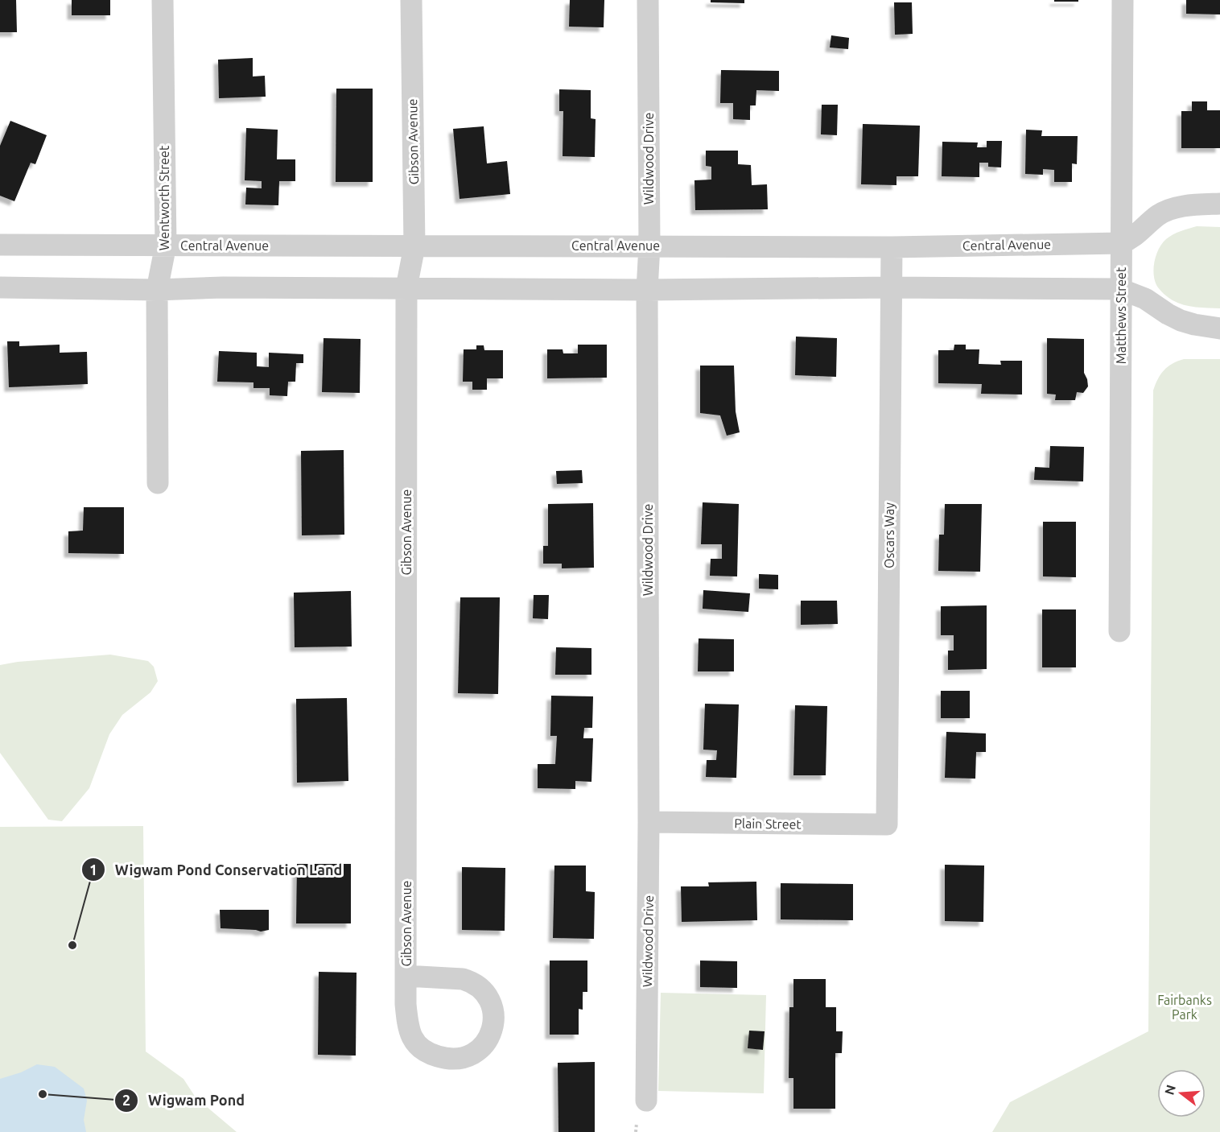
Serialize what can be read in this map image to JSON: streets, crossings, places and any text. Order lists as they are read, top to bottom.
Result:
{
  "streets": {
    "street": [
      "Gibson Avenue",
      "Wildwood Drive",
      "Wentworth Street",
      "Central Avenue",
      "Matthews Street",
      "Oscars Way",
      "Plain Street"
    ]
  },
  "crossings": [
    ["Gibson Avenue", "Central Avenue"],
    ["Wildwood Drive", "Central Avenue"],
    ["Wildwood Drive", "Plain Street"],
    ["Wentworth Street", "Central Avenue"],
    ["Central Avenue", "Matthews Street"],
    ["Central Avenue", "Oscars Way"],
    ["Oscars Way", "Plain Street"]
  ],
  "parks": ["Fairbanks Park"],
  "places": ["Wigwam Pond Conservation Land", "Wigwam Pond"],
  "north": "left"
}
